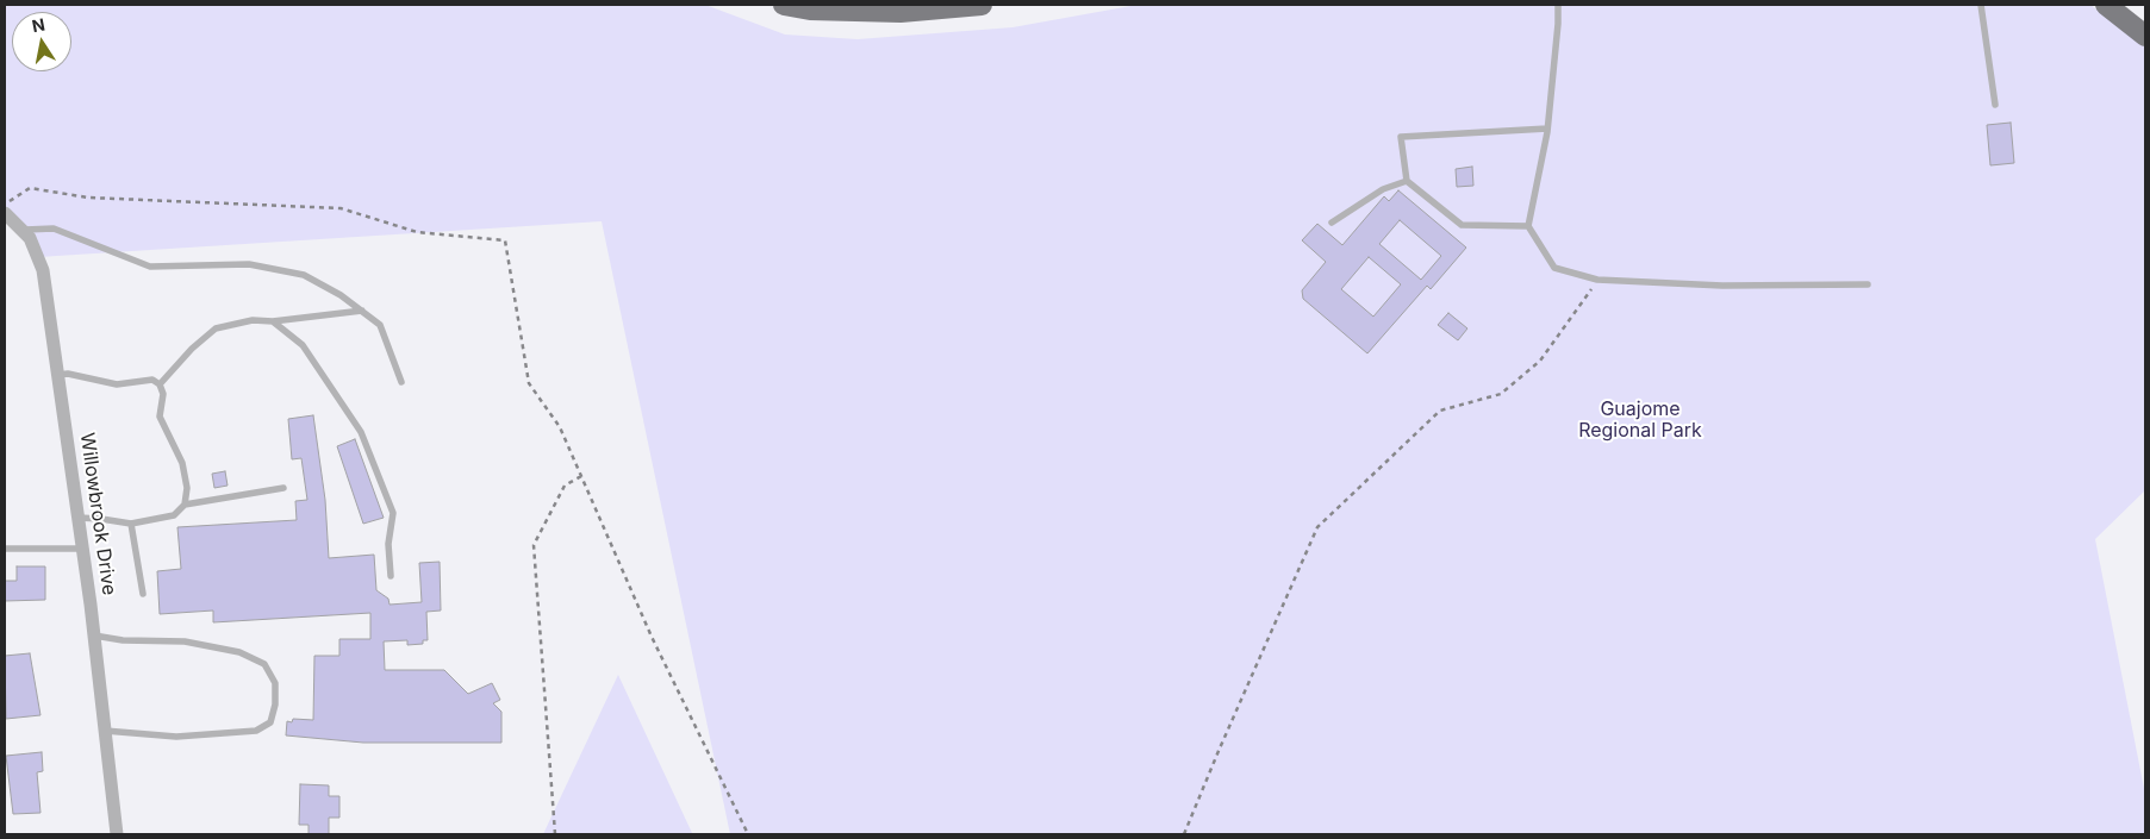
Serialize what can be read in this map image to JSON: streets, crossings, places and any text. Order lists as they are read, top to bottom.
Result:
{
  "streets": {
    "street": ["Willowbrook Drive"]
  },
  "parks": ["Guajome Regional Park"],
  "north": "top"
}
